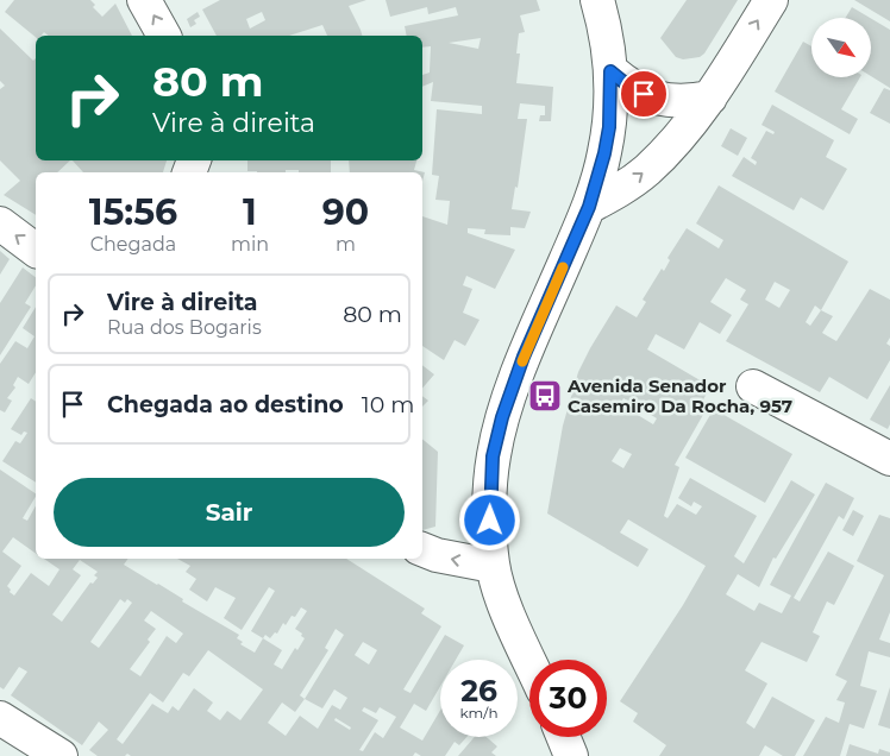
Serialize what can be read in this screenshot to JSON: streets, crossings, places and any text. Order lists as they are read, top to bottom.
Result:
{
  "places": {
    "bus stop": ["Avenida Senador Casemiro Da Rocha, 957"]
  },
  "north": "bottom right",
  "page": {
    "turn": ["80 m", "Vire à direita"],
    "eta": [
      "15:56",
      "Chegada",
      "1",
      "min",
      "90",
      "m"
    ],
    "list": [
      {
        "name": "Vire à direita",
        "note": "Rua dos Bogaris",
        "value": "80 m"
      },
      {
        "name": "Chegada ao destino",
        "value": "10 m"
      }
    ],
    "buttons": "Sair",
    "speed": "26 km/h",
    "limit": "30"
  }
}
